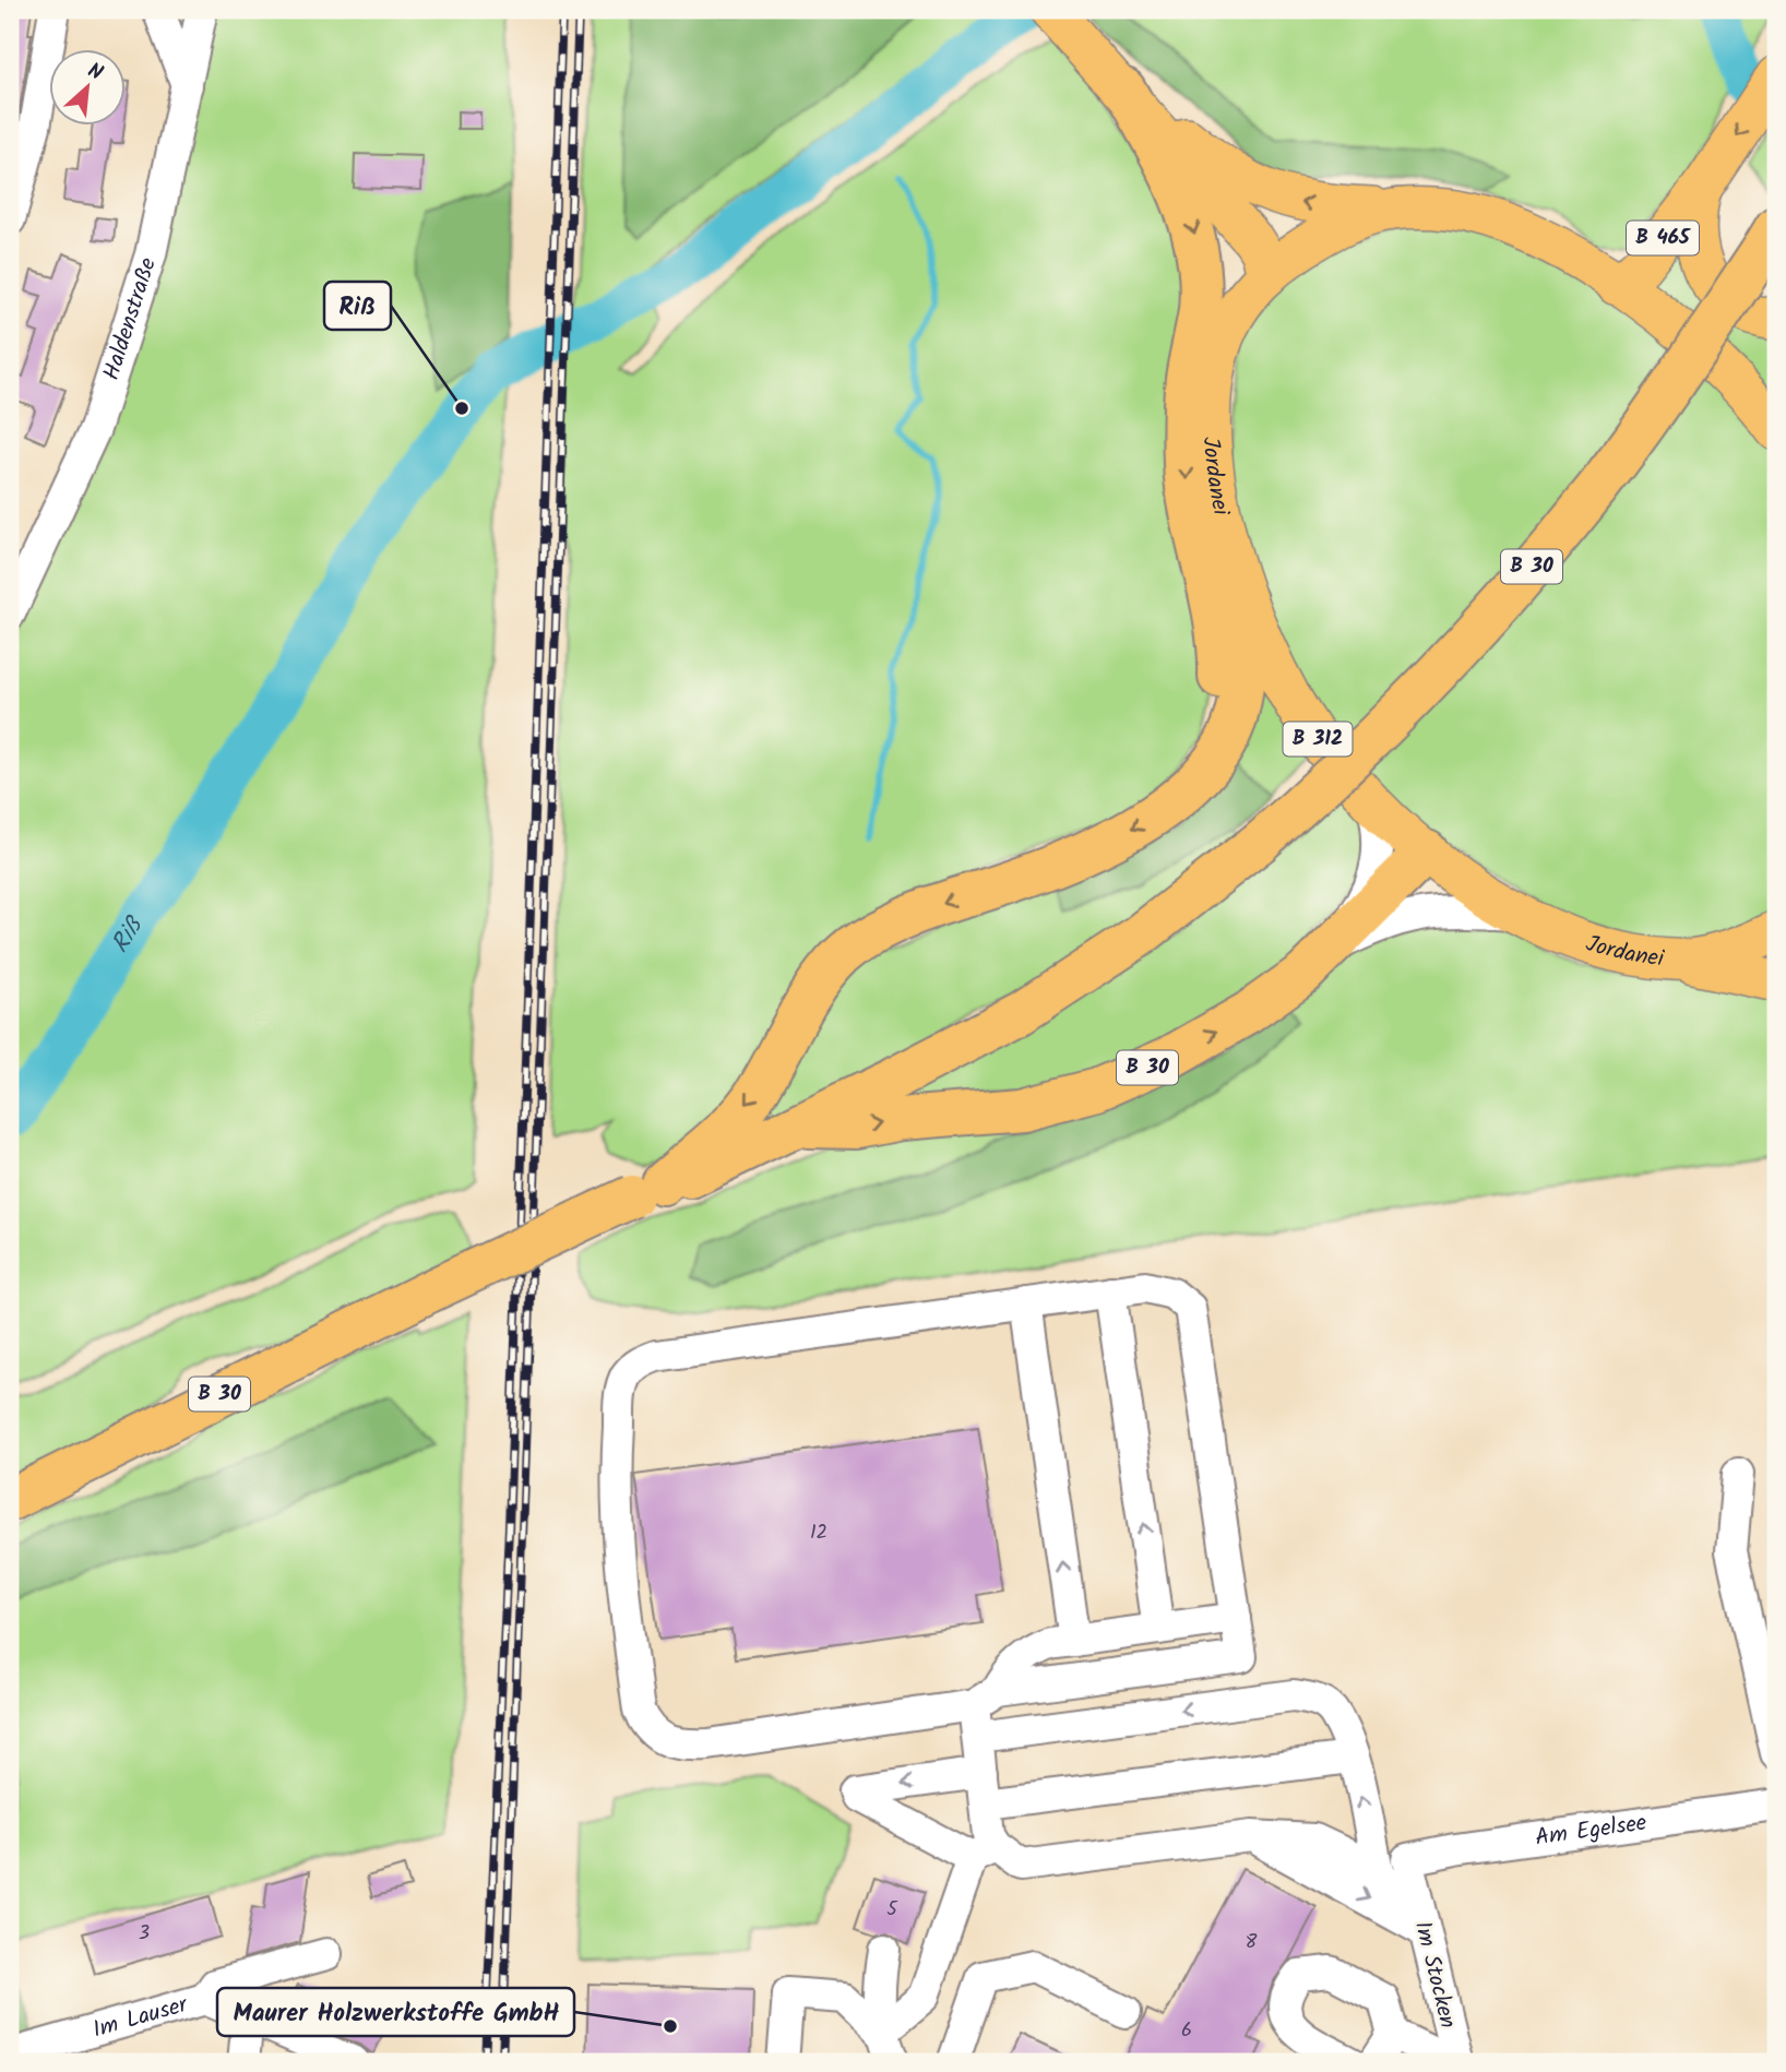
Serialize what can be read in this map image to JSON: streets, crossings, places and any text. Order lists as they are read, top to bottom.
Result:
{
  "streets": {
    "highway": ["B 30"],
    "main road": ["B 465", "Jordanei", "B 312"],
    "street": [
      "Haldenstraße",
      "Am Egelsee",
      "Im Stocken",
      "Im Lauser"
    ]
  },
  "crossings": [
    ["B 465", "Jordanei"],
    ["Jordanei", "B 30"],
    ["Jordanei", "B 312"],
    ["B 30", "B 312"],
    ["Am Egelsee", "Im Stocken"]
  ],
  "water": ["Riß"],
  "places": ["Riß", "Maurer Holzwerkstoffe GmbH"],
  "house_numbers": [
    "12",
    "5",
    "3",
    "8",
    "6"
  ],
  "north": "top right"
}
